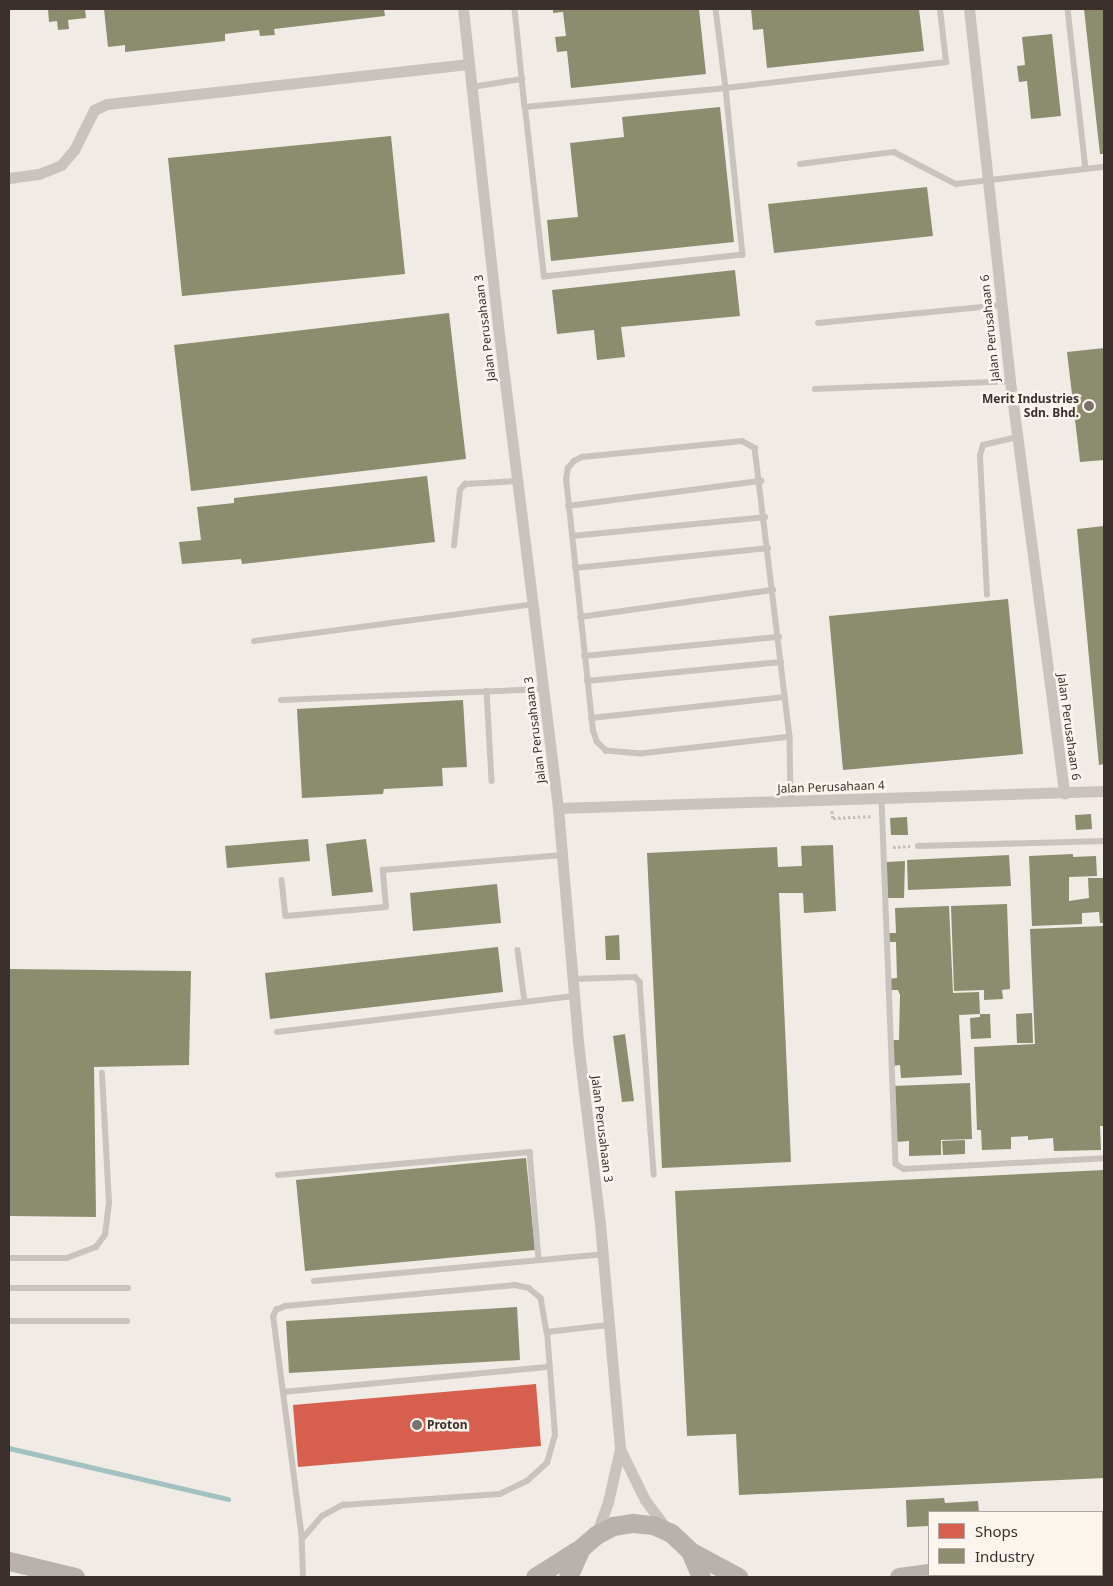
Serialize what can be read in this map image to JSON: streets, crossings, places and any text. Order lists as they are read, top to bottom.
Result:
{
  "streets": {
    "street": ["Jalan Perusahaan 3", "Jalan Perusahaan 6", "Jalan Perusahaan 4"]
  },
  "crossings": [
    ["Jalan Perusahaan 3", "Jalan Perusahaan 4"],
    ["Jalan Perusahaan 6", "Jalan Perusahaan 4"]
  ],
  "places": ["Merit Industries Sdn. Bhd.", "Proton"],
  "legend": ["Shops", "Industry"]
}
